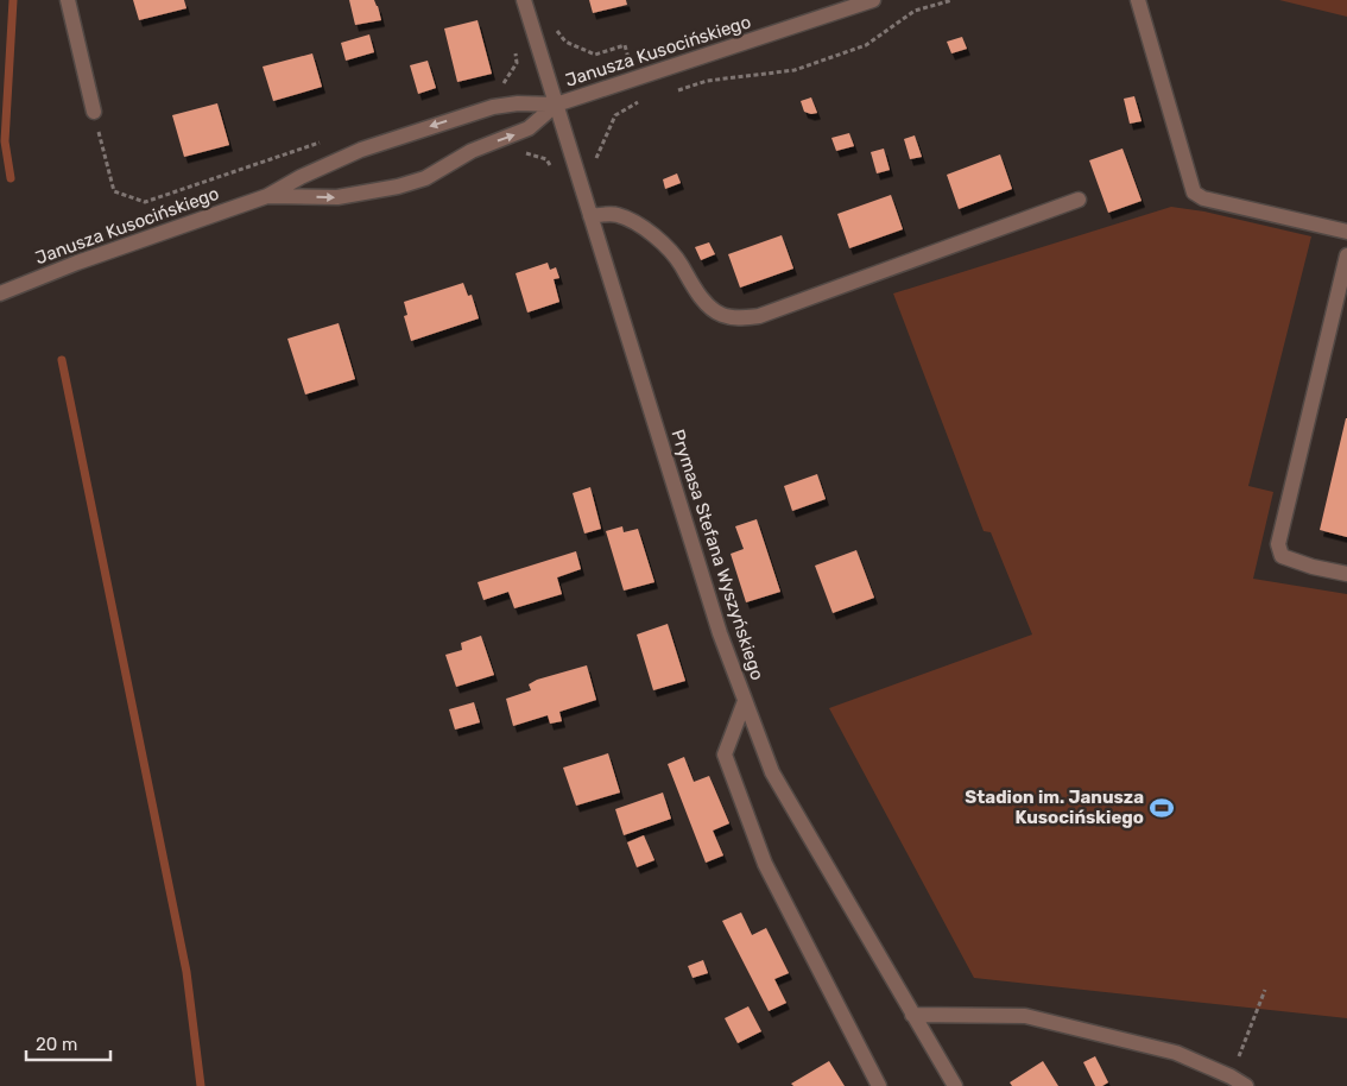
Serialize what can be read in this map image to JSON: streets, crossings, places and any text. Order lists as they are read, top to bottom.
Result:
{
  "streets": {
    "street": ["Janusza Kusocińskiego", "Prymasa Stefana Wyszyńskiego"]
  },
  "crossings": [
    ["Janusza Kusocińskiego", "Prymasa Stefana Wyszyńskiego"]
  ],
  "places": {
    "sports": ["Stadion im. Janusza Kusocińskiego"]
  },
  "scale_bar": "20 m"
}
